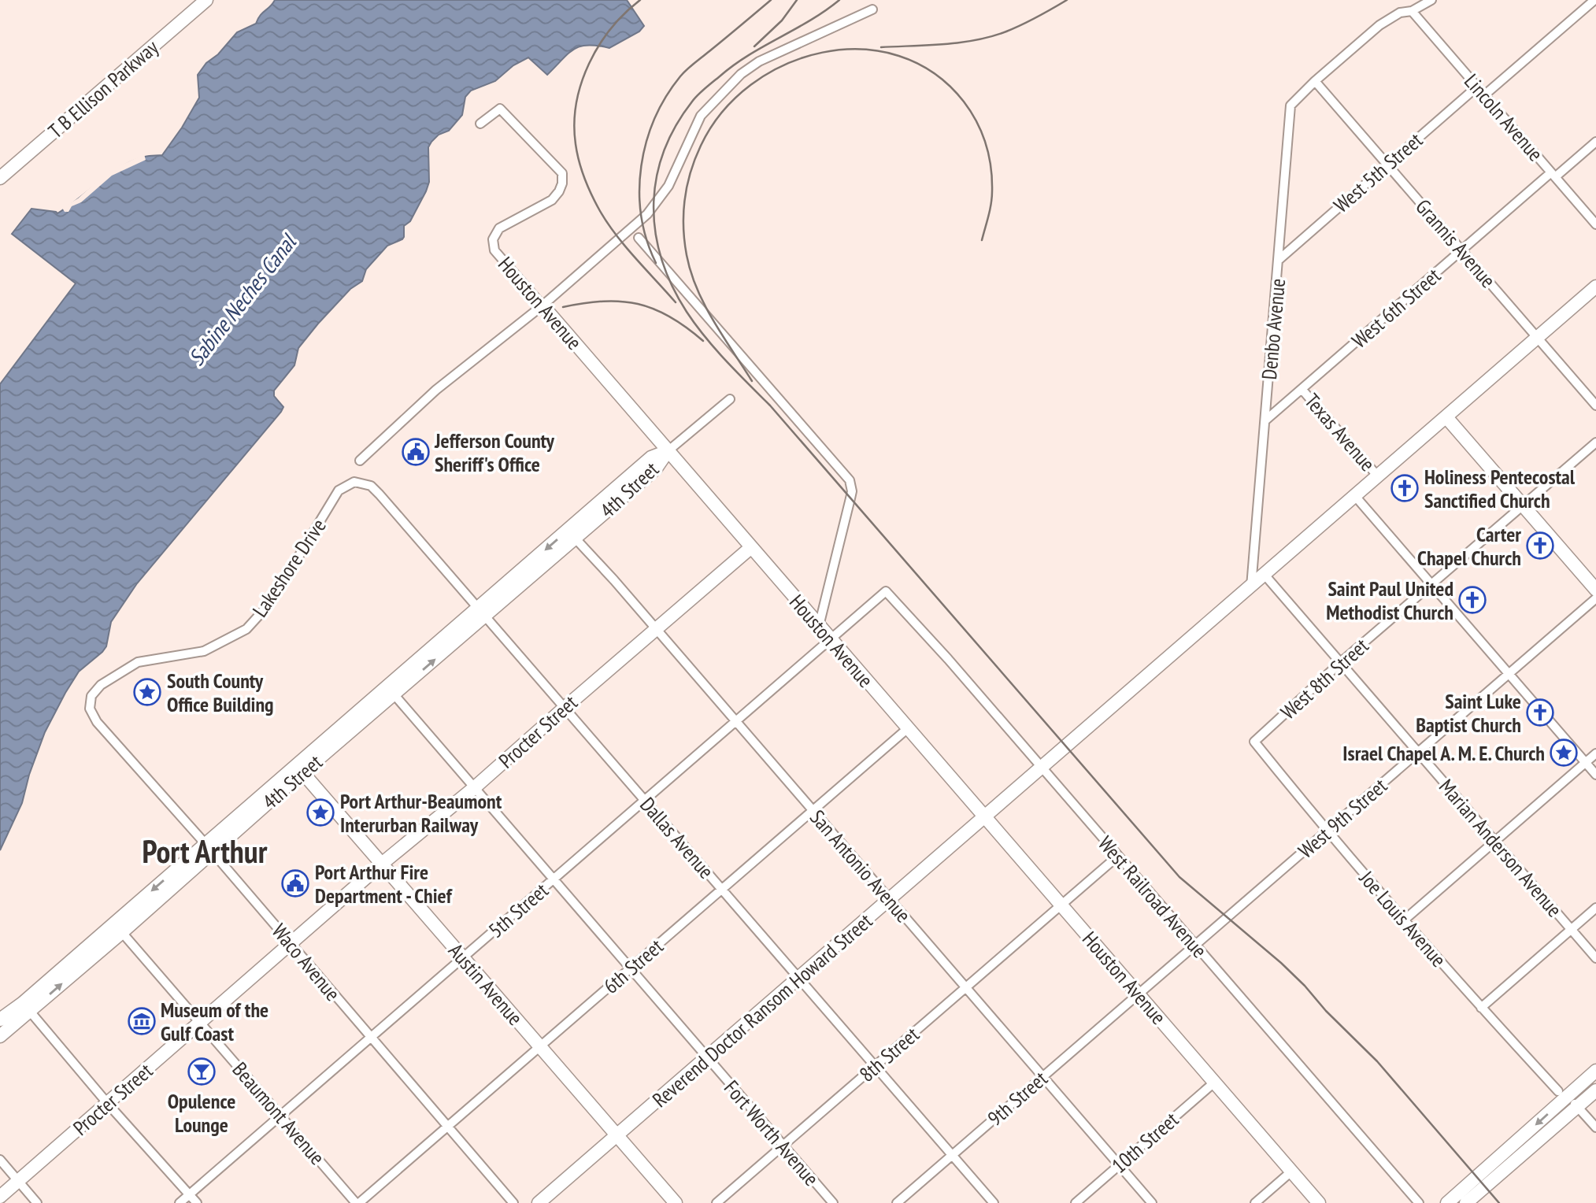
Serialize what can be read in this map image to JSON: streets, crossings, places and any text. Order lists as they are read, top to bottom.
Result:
{
  "streets": {
    "street": [
      "T B Ellison Parkway",
      "Lincoln Avenue",
      "West 5th Street",
      "Grannis Avenue",
      "Houston Avenue",
      "West 6th Street",
      "Denbo Avenue",
      "Texas Avenue",
      "4th Street",
      "Lakeshore Drive",
      "West 8th Street",
      "Procter Street",
      "West 9th Street",
      "Dallas Avenue",
      "Marian Anderson Avenue",
      "San Antonio Avenue",
      "West Railroad Avenue",
      "5th Street",
      "Joe Louis Avenue",
      "Waco Avenue",
      "6th Street",
      "Austin Avenue",
      "Reverend Doctor Ransom Howard Street",
      "8th Street",
      "9th Street",
      "Beaumont Avenue",
      "Fort Worth Avenue",
      "10th Street"
    ]
  },
  "crossings": [
    ["Lincoln Avenue", "West 5th Street"],
    ["Lincoln Avenue", "West 6th Street"],
    ["Lincoln Avenue", "Denbo Avenue"],
    ["West 5th Street", "Grannis Avenue"],
    ["West 5th Street", "Denbo Avenue"],
    ["Grannis Avenue", "West 6th Street"],
    ["Grannis Avenue", "Denbo Avenue"],
    ["Grannis Avenue", "Reverend Doctor Ransom Howard Street"],
    ["Houston Avenue", "4th Street"],
    ["Houston Avenue", "Procter Street"],
    ["Houston Avenue", "West 9th Street"],
    ["Houston Avenue", "West Railroad Avenue"],
    ["Houston Avenue", "5th Street"],
    ["Houston Avenue", "6th Street"],
    ["Houston Avenue", "Reverend Doctor Ransom Howard Street"],
    ["Houston Avenue", "8th Street"],
    ["Houston Avenue", "9th Street"],
    ["Houston Avenue", "10th Street"],
    ["West 6th Street", "Denbo Avenue"],
    ["West 6th Street", "Texas Avenue"],
    ["Denbo Avenue", "Reverend Doctor Ransom Howard Street"],
    ["Texas Avenue", "West 8th Street"],
    ["Texas Avenue", "West 9th Street"],
    ["Texas Avenue", "Reverend Doctor Ransom Howard Street"],
    ["4th Street", "Dallas Avenue"],
    ["4th Street", "San Antonio Avenue"],
    ["4th Street", "Waco Avenue"],
    ["4th Street", "Austin Avenue"],
    ["4th Street", "Beaumont Avenue"],
    ["4th Street", "Fort Worth Avenue"],
    ["Lakeshore Drive", "Dallas Avenue"],
    ["Lakeshore Drive", "Waco Avenue"],
    ["West 8th Street", "Marian Anderson Avenue"],
    ["West 8th Street", "Joe Louis Avenue"],
    ["Procter Street", "Dallas Avenue"],
    ["Procter Street", "San Antonio Avenue"],
    ["Procter Street", "Waco Avenue"],
    ["Procter Street", "Austin Avenue"],
    ["Procter Street", "Beaumont Avenue"],
    ["Procter Street", "Fort Worth Avenue"],
    ["West 9th Street", "Marian Anderson Avenue"],
    ["West 9th Street", "West Railroad Avenue"],
    ["West 9th Street", "Joe Louis Avenue"],
    ["West 9th Street", "9th Street"],
    ["Dallas Avenue", "5th Street"],
    ["Dallas Avenue", "6th Street"],
    ["Dallas Avenue", "Reverend Doctor Ransom Howard Street"],
    ["Dallas Avenue", "8th Street"],
    ["Dallas Avenue", "9th Street"],
    ["Marian Anderson Avenue", "Reverend Doctor Ransom Howard Street"],
    ["San Antonio Avenue", "5th Street"],
    ["San Antonio Avenue", "6th Street"],
    ["San Antonio Avenue", "Reverend Doctor Ransom Howard Street"],
    ["San Antonio Avenue", "8th Street"],
    ["San Antonio Avenue", "9th Street"],
    ["San Antonio Avenue", "10th Street"],
    ["West Railroad Avenue", "5th Street"],
    ["West Railroad Avenue", "Reverend Doctor Ransom Howard Street"],
    ["5th Street", "Waco Avenue"],
    ["5th Street", "Austin Avenue"],
    ["5th Street", "Beaumont Avenue"],
    ["5th Street", "Fort Worth Avenue"],
    ["Waco Avenue", "6th Street"],
    ["6th Street", "Austin Avenue"],
    ["6th Street", "Beaumont Avenue"],
    ["6th Street", "Fort Worth Avenue"],
    ["Austin Avenue", "Reverend Doctor Ransom Howard Street"],
    ["Reverend Doctor Ransom Howard Street", "Fort Worth Avenue"],
    ["8th Street", "Fort Worth Avenue"]
  ],
  "districts": ["Port Arthur"],
  "water": ["Sabine Neches Canal"],
  "places": {
    "public building": ["Jefferson County Sheriff's Office", "Port Arthur Fire Department - Chief"],
    "church": [
      "Holiness Pentecostal Sanctified Church",
      "Carter Chapel Church",
      "Saint Paul United Methodist Church",
      "Saint Luke Baptist Church"
    ],
    "place": ["South County Office Building", "Israel Chapel A. M. E. Church", "Port Arthur-Beaumont Interurban Railway"],
    "museum": ["Museum of the Gulf Coast"],
    "bar": ["Opulence Lounge"]
  }
}
